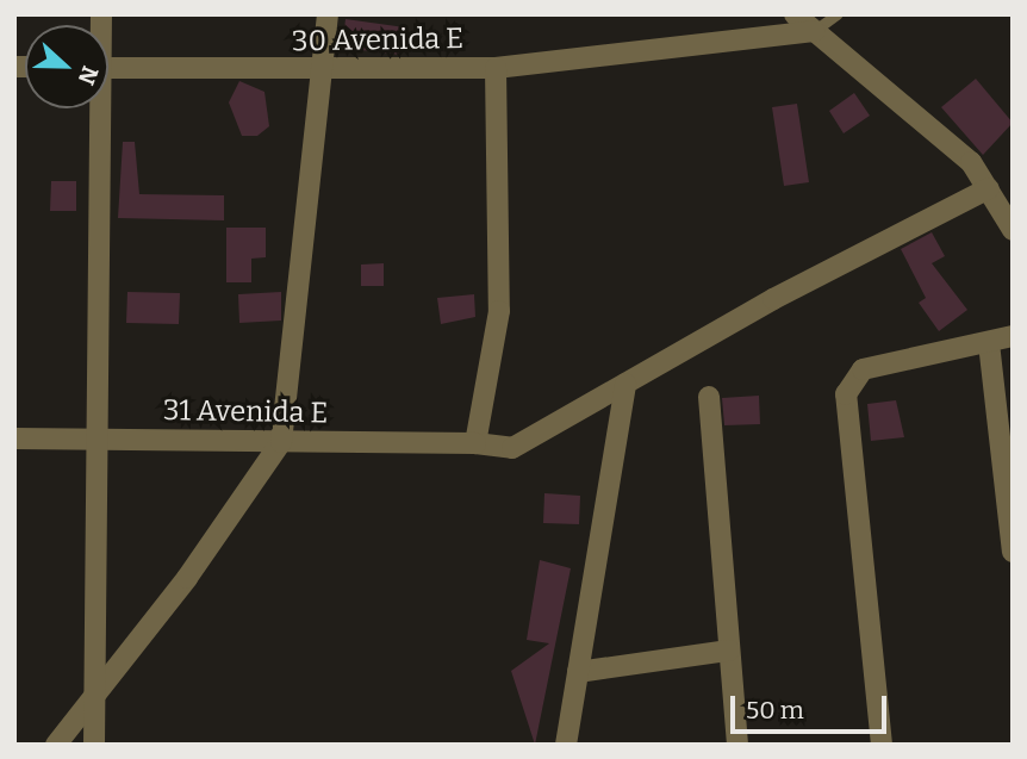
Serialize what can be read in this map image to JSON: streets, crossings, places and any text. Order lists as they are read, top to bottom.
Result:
{
  "streets": {
    "street": ["30 Avenida E", "31 Avenida E"]
  },
  "scale_bar": "50 m",
  "north": "right"
}
